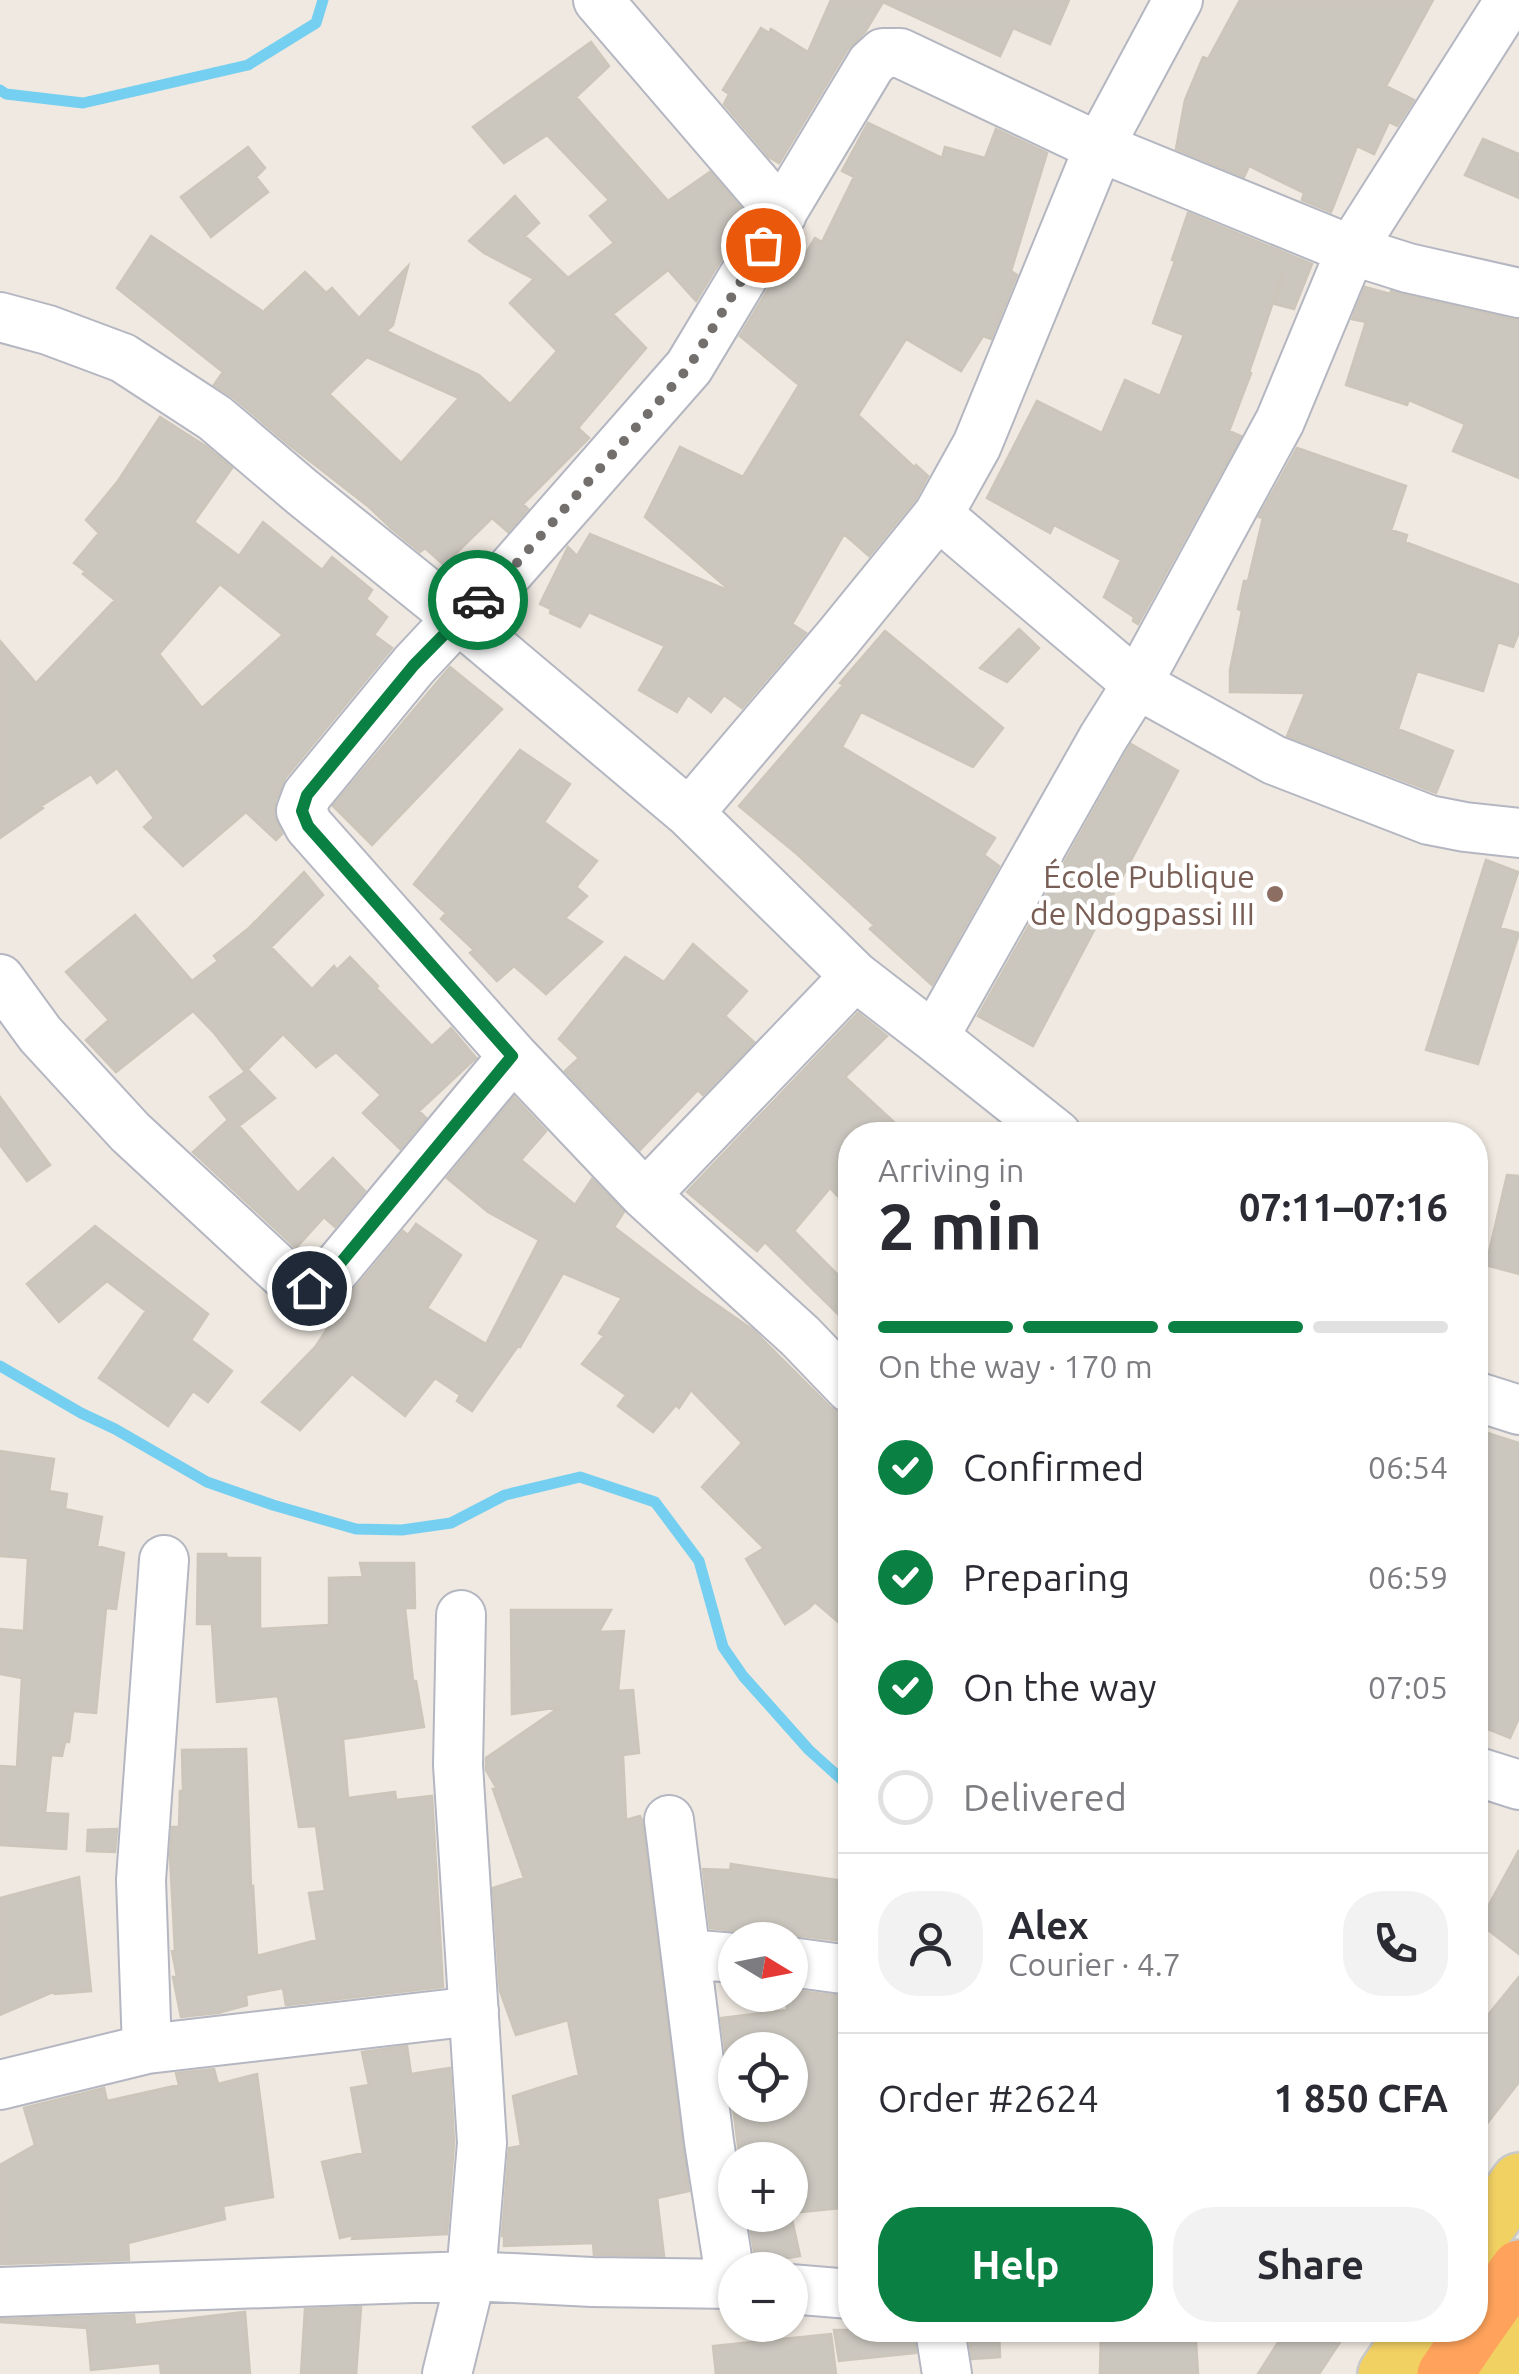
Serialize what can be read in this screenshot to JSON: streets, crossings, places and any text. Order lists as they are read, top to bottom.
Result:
{
  "places": ["École Publique de Ndogpassi III"],
  "north": "right",
  "page": {
    "heading": ["2 min", "Arriving in", "07:11–07:16"],
    "panel": [
      "Alex",
      "Courier · 4.7",
      "Order #2624",
      "1 850 CFA"
    ],
    "bar": "On the way · 170 m",
    "list": [
      ["Confirmed", "06:54"],
      ["Preparing", "06:59"],
      ["On the way", "07:05"],
      "Delivered"
    ],
    "map_buttons": ["+", "−"],
    "buttons": ["Help", "Share"]
  }
}
